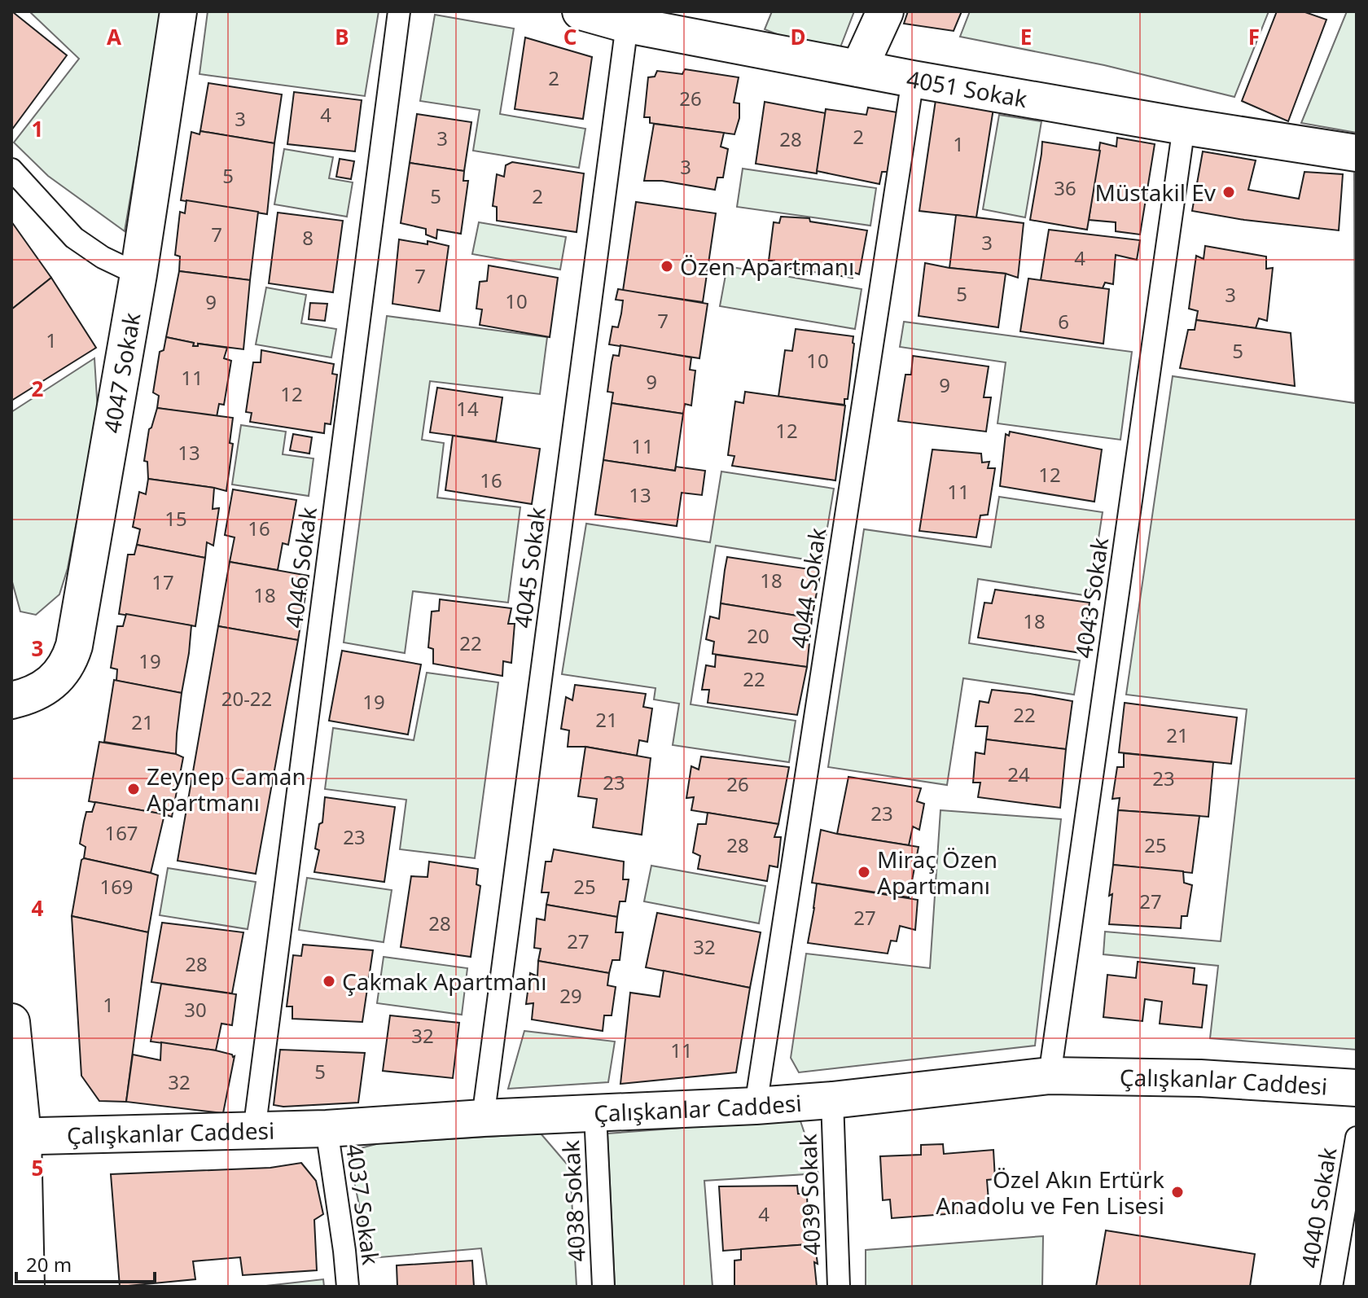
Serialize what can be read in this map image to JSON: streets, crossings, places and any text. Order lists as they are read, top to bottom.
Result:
{
  "streets": {
    "street": ["4051 Sokak", "4047 Sokak", "Çalışkanlar Caddesi"],
    "lane": [
      "4046 Sokak",
      "4045 Sokak",
      "4044 Sokak",
      "4043 Sokak",
      "4039 Sokak",
      "4038 Sokak",
      "4037 Sokak",
      "4040 Sokak"
    ]
  },
  "crossings": [
    ["4051 Sokak", "4045 Sokak"],
    ["4051 Sokak", "4044 Sokak"],
    ["4051 Sokak", "4043 Sokak"],
    ["4046 Sokak", "Çalışkanlar Caddesi"],
    ["4045 Sokak", "Çalışkanlar Caddesi"],
    ["4044 Sokak", "Çalışkanlar Caddesi"],
    ["4043 Sokak", "Çalışkanlar Caddesi"],
    ["Çalışkanlar Caddesi", "4039 Sokak"],
    ["Çalışkanlar Caddesi", "4038 Sokak"],
    ["Çalışkanlar Caddesi", "4037 Sokak"]
  ],
  "places": [
    "Müstakil Ev",
    "Özen Apartmanı",
    "Zeynep Caman Apartmanı",
    "Miraç Özen Apartmanı",
    "Çakmak Apartmanı",
    "Özel Akın Ertürk Anadolu ve Fen Lisesi"
  ],
  "house_numbers": [
    "2",
    "26",
    "4",
    "3",
    "2",
    "3",
    "28",
    "1",
    "3",
    "5",
    "36",
    "5",
    "2",
    "7",
    "8",
    "3",
    "4",
    "7",
    "5",
    "3",
    "10",
    "9",
    "7",
    "6",
    "1",
    "5",
    "10",
    "11",
    "9",
    "9",
    "12",
    "14",
    "12",
    "11",
    "13",
    "12",
    "16",
    "11",
    "13",
    "15",
    "16",
    "18",
    "17",
    "18",
    "18",
    "20",
    "22",
    "19",
    "22",
    "20-22",
    "19",
    "22",
    "21",
    "21",
    "21",
    "24",
    "23",
    "23",
    "26",
    "23",
    "167",
    "23",
    "28",
    "25",
    "169",
    "25",
    "27",
    "27",
    "28",
    "27",
    "32",
    "28",
    "29",
    "1",
    "30",
    "32",
    "11",
    "5",
    "32",
    "4"
  ],
  "scale_bar": "20 m",
  "grid": {
    "columns": [
      "A",
      "B",
      "C",
      "D",
      "E",
      "F"
    ],
    "rows": [
      "1",
      "2",
      "3",
      "4",
      "5"
    ]
  }
}
